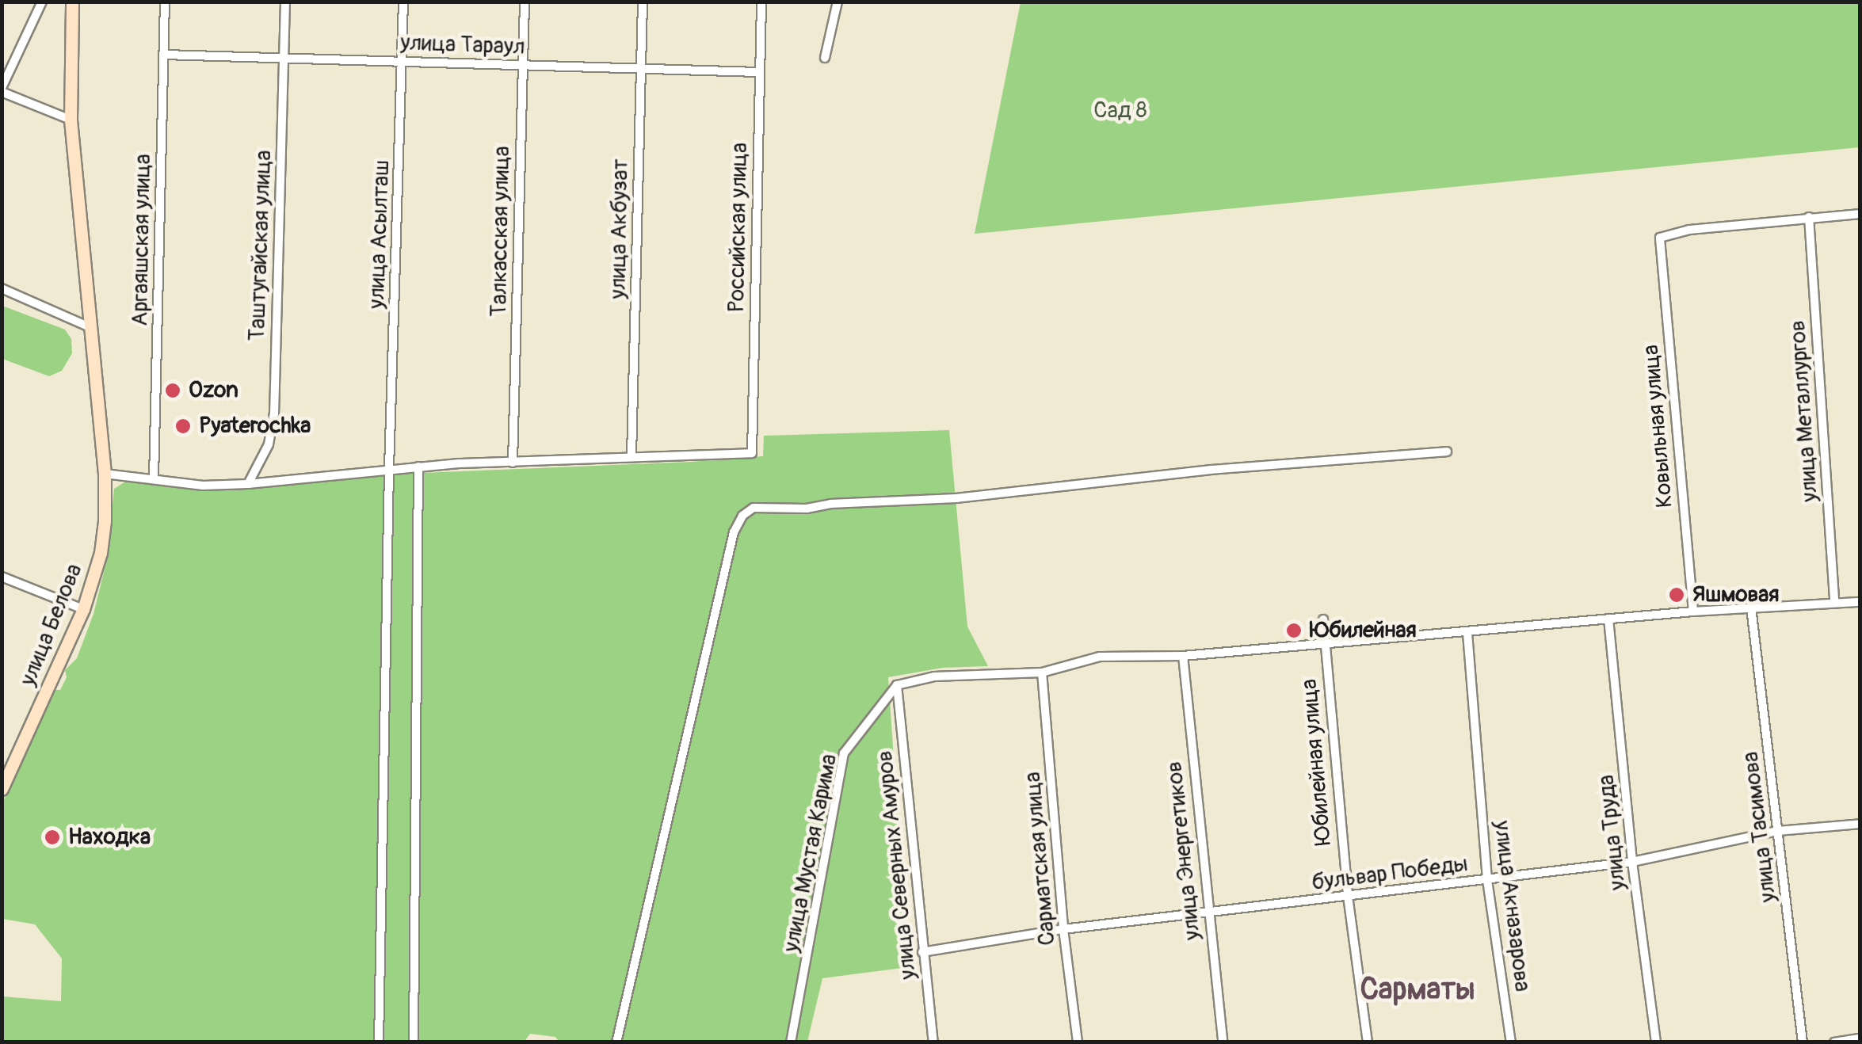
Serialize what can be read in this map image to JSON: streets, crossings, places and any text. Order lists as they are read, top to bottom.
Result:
{
  "streets": {
    "main road": ["улица Белова"],
    "street": [
      "улица Тараул",
      "Российская улица",
      "улица Акбузат",
      "Талкасская улица",
      "улица Асылташ",
      "Аргаяшская улица",
      "Таштугайская улица",
      "улица Металлургов",
      "Ковыльная улица",
      "Юбилейная улица",
      "улица Тасимова",
      "улица Труда",
      "улица Энергетиков",
      "улица Мустая Карима",
      "Сарматская улица",
      "улица Северных Амуров",
      "бульвар Победы",
      "улица Акназарова"
    ]
  },
  "crossings": [
    ["улица Тараул", "Российская улица"],
    ["улица Тараул", "улица Акбузат"],
    ["улица Тараул", "Талкасская улица"],
    ["улица Тараул", "улица Асылташ"],
    ["улица Тараул", "Аргаяшская улица"],
    ["улица Тараул", "Таштугайская улица"],
    ["Российская улица", "улица Акбузат"],
    ["улица Металлургов", "Ковыльная улица"],
    ["Юбилейная улица", "бульвар Победы"],
    ["улица Тасимова", "бульвар Победы"],
    ["улица Труда", "бульвар Победы"],
    ["улица Энергетиков", "бульвар Победы"],
    ["улица Мустая Карима", "улица Северных Амуров"],
    ["Сарматская улица", "бульвар Победы"],
    ["улица Северных Амуров", "бульвар Победы"],
    ["бульвар Победы", "улица Акназарова"]
  ],
  "districts": ["Сарматы"],
  "parks": ["Сад 8"],
  "places": [
    "Ozon",
    "Pyaterochka",
    "Яшмовая",
    "Юбилейная",
    "Находка"
  ]
}
